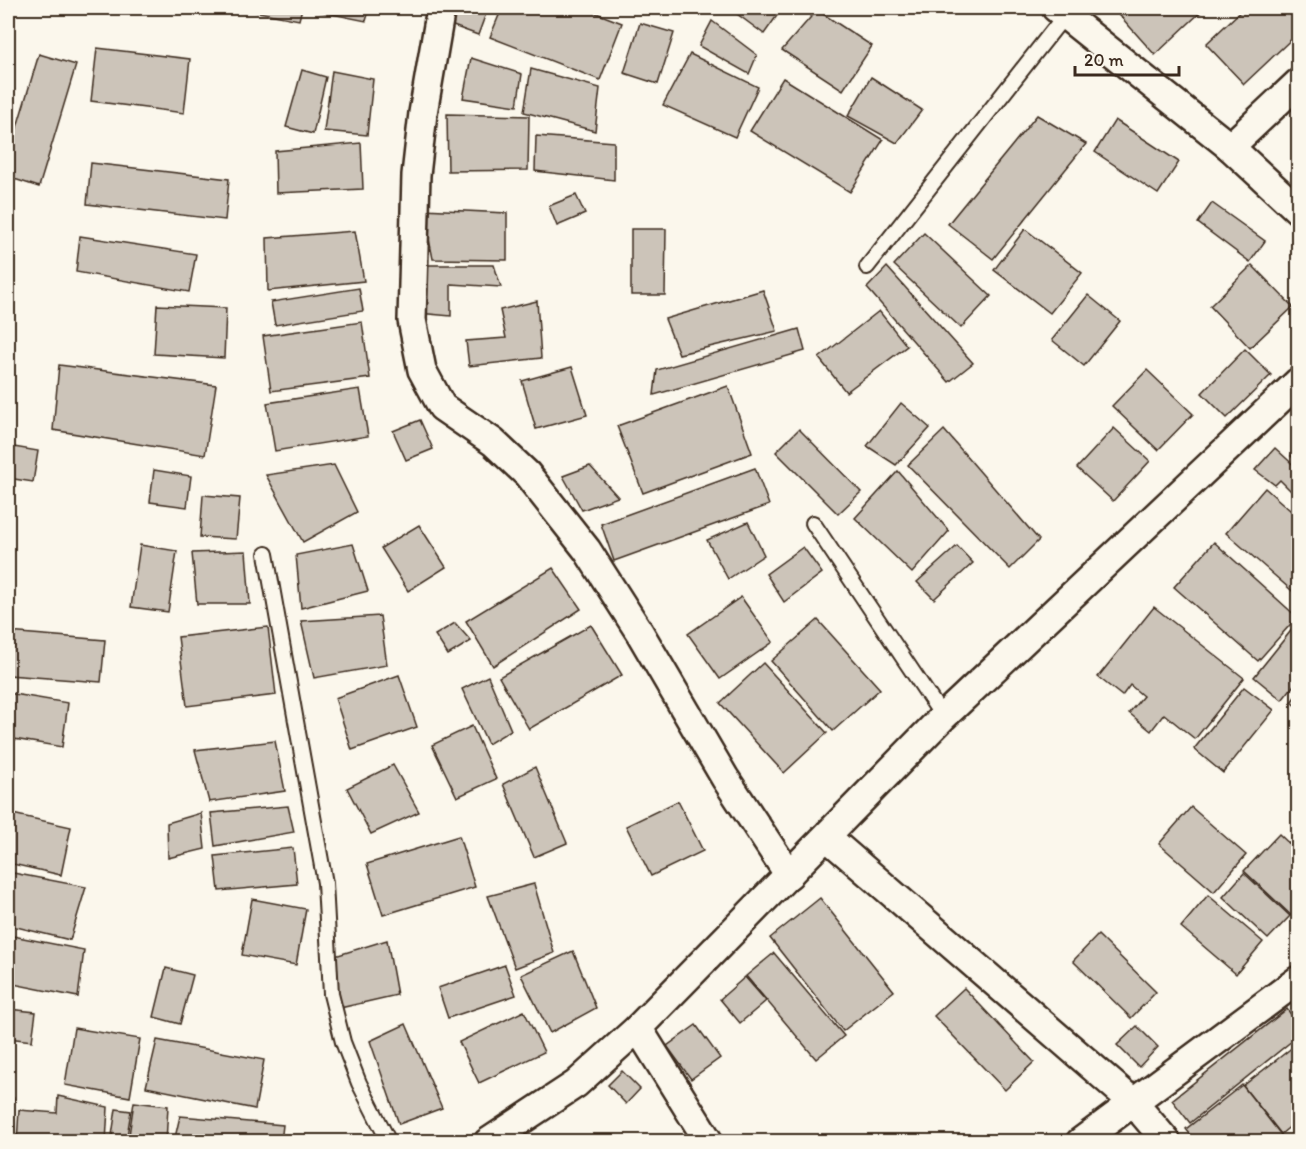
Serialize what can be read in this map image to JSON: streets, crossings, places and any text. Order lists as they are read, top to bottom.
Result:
{
  "scale_bar": "20 m"
}
